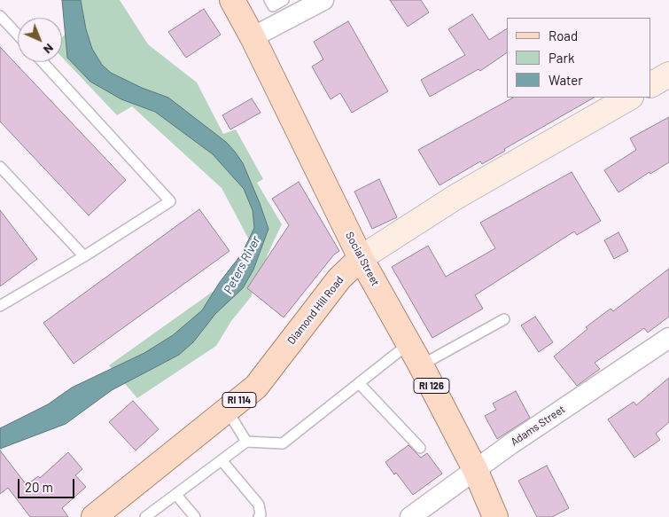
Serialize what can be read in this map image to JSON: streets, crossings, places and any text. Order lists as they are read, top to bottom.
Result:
{
  "streets": {
    "main road": [
      "Social Street",
      "Diamond Hill Road",
      "RI 126",
      "RI 114"
    ],
    "street": ["Adams Street"]
  },
  "crossings": [
    ["Social Street", "Diamond Hill Road"],
    ["Social Street", "Adams Street"]
  ],
  "water": ["Peters River"],
  "legend": ["Road", "Park", "Water"],
  "scale_bar": "20 m",
  "north": "bottom right"
}
